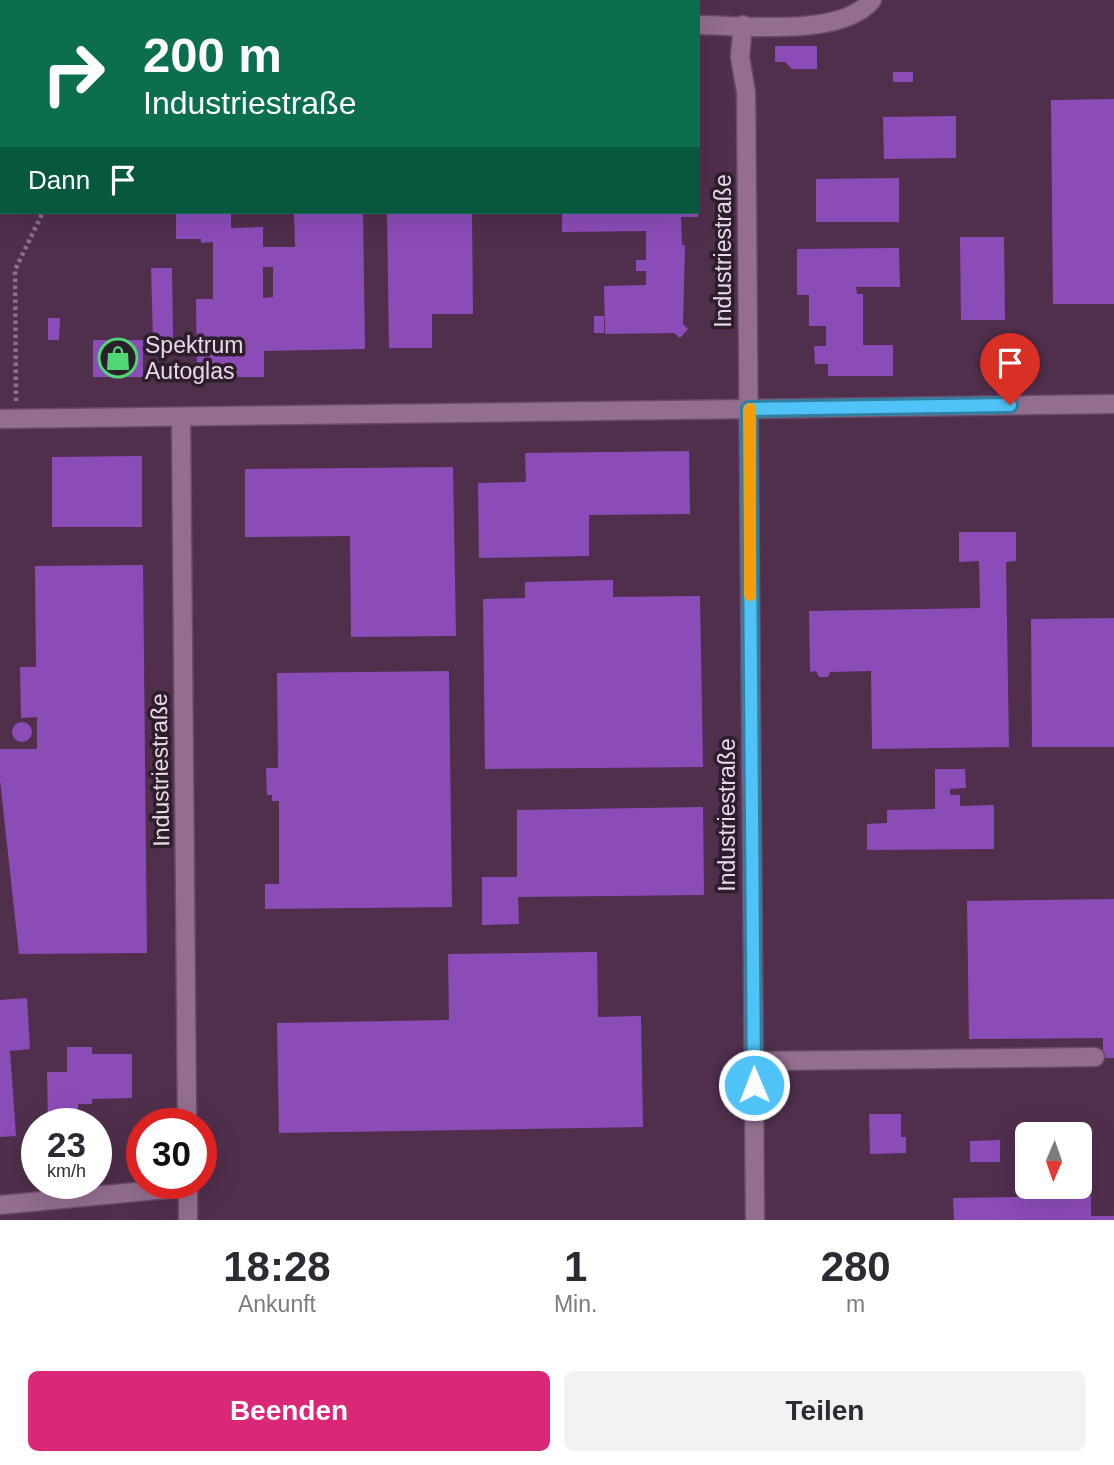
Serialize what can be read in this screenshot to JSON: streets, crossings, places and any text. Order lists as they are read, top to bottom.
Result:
{
  "streets": {
    "street": ["Industriestraße"]
  },
  "places": {
    "shop": ["Spektrum Autoglas"]
  },
  "north": "bottom",
  "page": {
    "turn": ["200 m", "Industriestraße"],
    "then": "Dann",
    "speed": "23 km/h",
    "limit": "30",
    "eta": [
      "18:28",
      "Ankunft",
      "1",
      "Min.",
      "280",
      "m"
    ],
    "buttons": ["Beenden", "Teilen"]
  }
}
